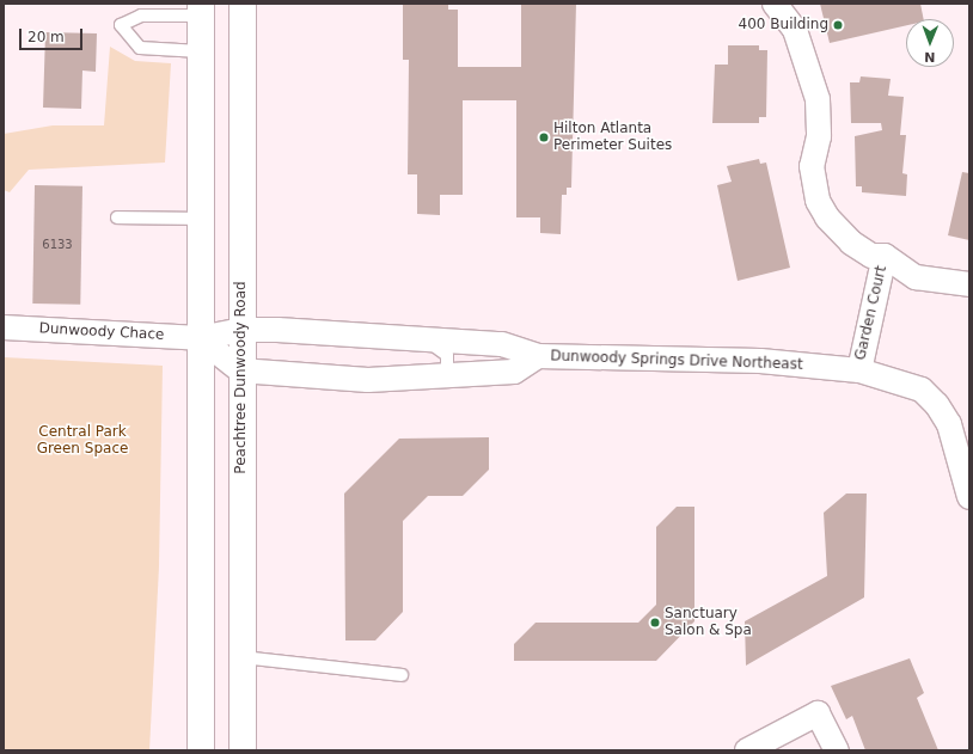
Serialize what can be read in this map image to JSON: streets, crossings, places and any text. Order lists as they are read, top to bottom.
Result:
{
  "streets": {
    "main road": ["Peachtree Dunwoody Road"],
    "street": ["Garden Court", "Dunwoody Chace", "Dunwoody Springs Drive Northeast"]
  },
  "crossings": [
    ["Garden Court", "Dunwoody Springs Drive Northeast"],
    ["Dunwoody Chace", "Dunwoody Springs Drive Northeast"],
    ["Dunwoody Chace", "Peachtree Dunwoody Road"],
    ["Dunwoody Springs Drive Northeast", "Peachtree Dunwoody Road"]
  ],
  "parks": ["Central Park Green Space"],
  "places": ["400 Building", "Hilton Atlanta Perimeter Suites", "Sanctuary Salon & Spa"],
  "house_numbers": ["6133"],
  "scale_bar": "20 m",
  "north": "bottom"
}
